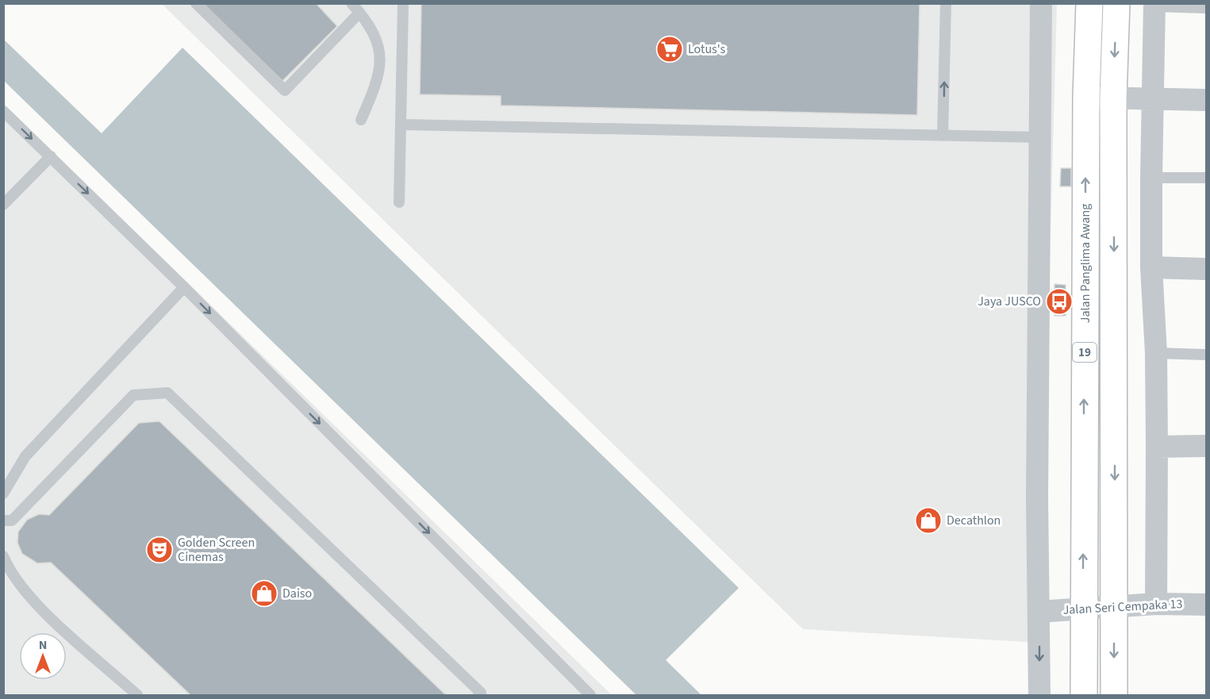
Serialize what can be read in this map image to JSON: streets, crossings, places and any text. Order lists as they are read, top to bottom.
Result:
{
  "streets": {
    "main road": ["Jalan Panglima Awang", "19"],
    "street": ["Jalan Seri Cempaka 13"]
  },
  "crossings": [
    ["Jalan Panglima Awang", "Jalan Seri Cempaka 13"],
    ["19", "Jalan Seri Cempaka 13"]
  ],
  "places": {
    "supermarket": ["Lotus's"],
    "bus stop": ["Jaya JUSCO"],
    "shop": ["Decathlon", "Daiso"],
    "theatre": ["Golden Screen Cinemas"]
  },
  "north": "top"
}
